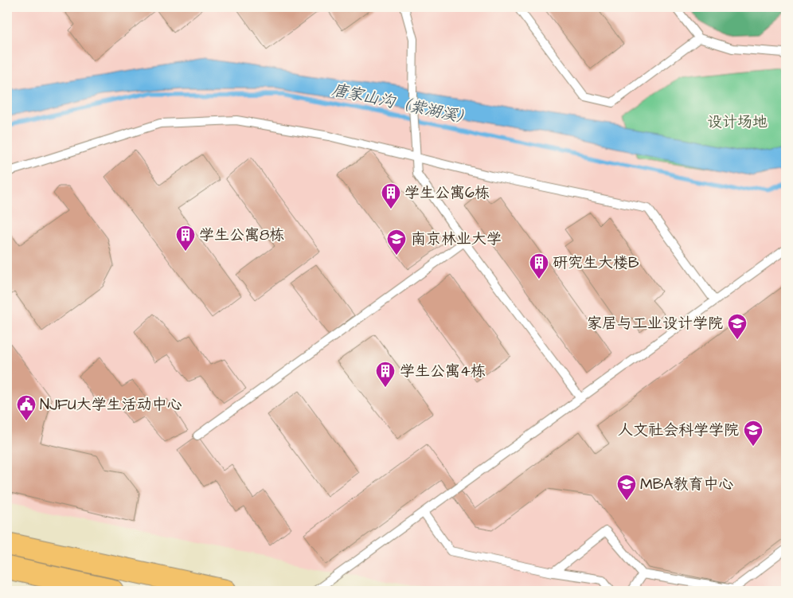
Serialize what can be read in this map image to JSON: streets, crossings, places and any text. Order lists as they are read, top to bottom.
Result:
{
  "water": ["唐家山沟（紫湖溪）"],
  "parks": ["设计场地"],
  "places": {
    "building": [
      "学生公寓6栋",
      "学生公寓8栋",
      "研究生大楼B",
      "学生公寓4栋"
    ],
    "school or university": [
      "南京林业大学",
      "家居与工业设计学院",
      "人文社会科学学院",
      "MBA教育中心"
    ],
    "public building": ["NJFU大学生活动中心"]
  }
}
